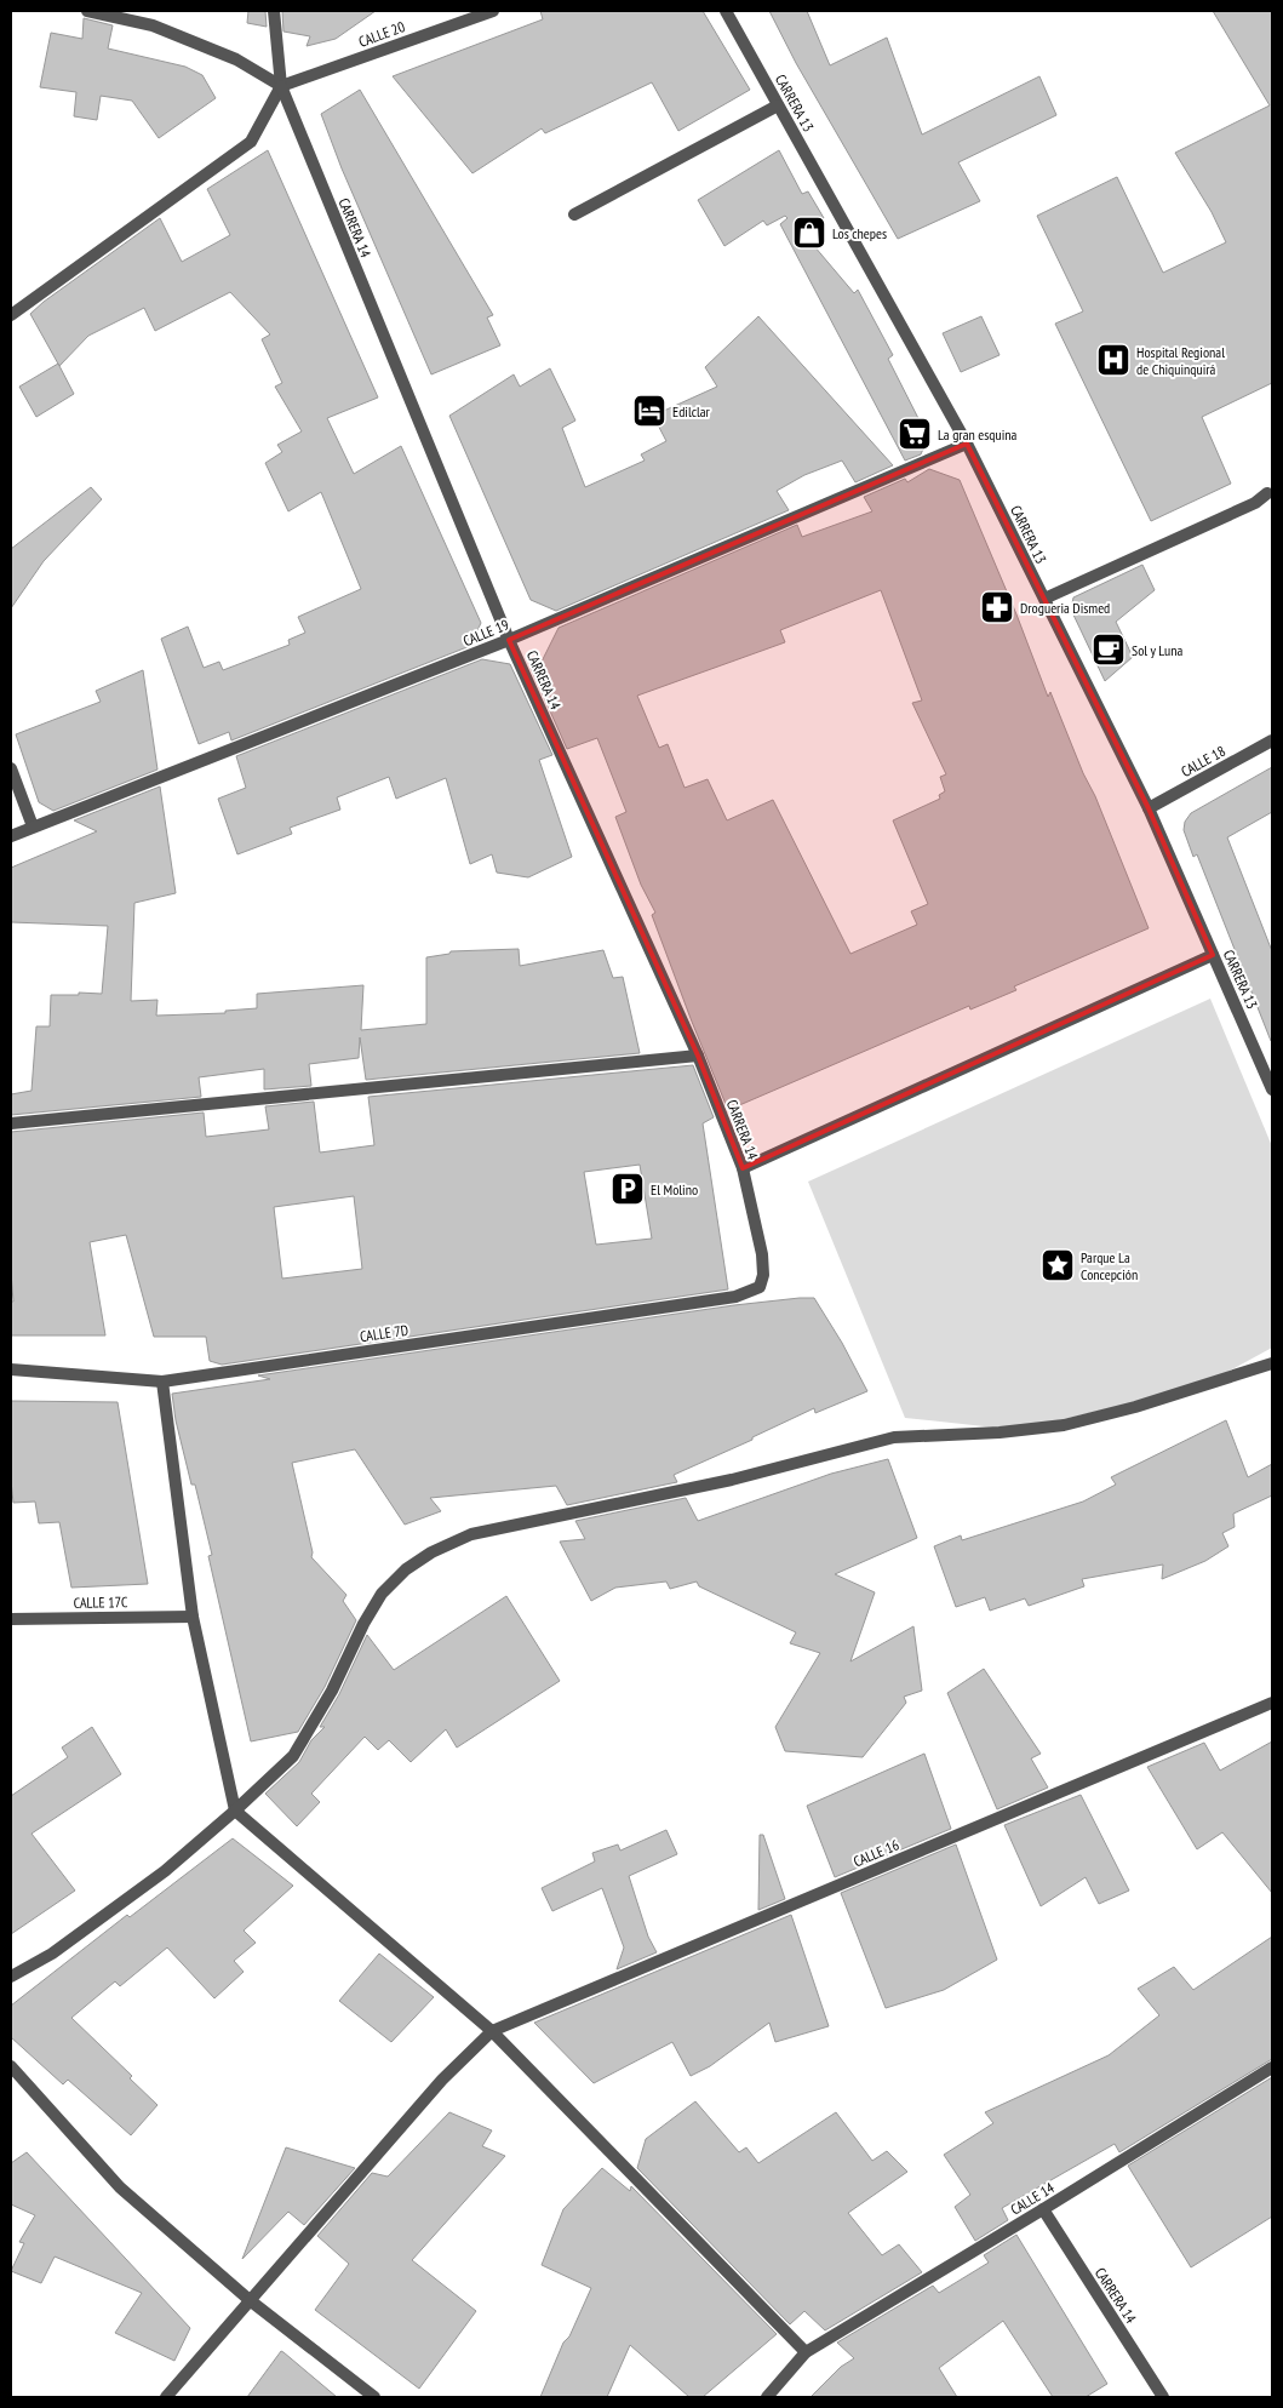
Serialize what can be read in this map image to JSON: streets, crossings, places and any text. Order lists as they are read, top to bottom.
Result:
{
  "streets": {
    "street": [
      "CALLE 20",
      "CARRERA 13",
      "CARRERA 14",
      "CALLE 19",
      "CALLE 18",
      "CALLE 7D",
      "CALLE 17C",
      "CALLE 16",
      "CALLE 14"
    ]
  },
  "crossings": [
    ["CALLE 20", "CARRERA 14"],
    ["CARRERA 13", "CALLE 19"],
    ["CARRERA 13", "CALLE 18"],
    ["CARRERA 14", "CALLE 19"],
    ["CARRERA 14", "CALLE 7D"],
    ["CARRERA 14", "CALLE 14"]
  ],
  "places": {
    "shop": ["Los chepes"],
    "hospital": ["Hospital Regional de Chiquinquirá"],
    "hotel": ["Edilclar"],
    "supermarket": ["La gran esquina"],
    "pharmacy": ["Drogueria Dismed"],
    "cafe": ["Sol y Luna"],
    "parking": ["El Molino"],
    "place": ["Parque La Concepción"]
  }
}
